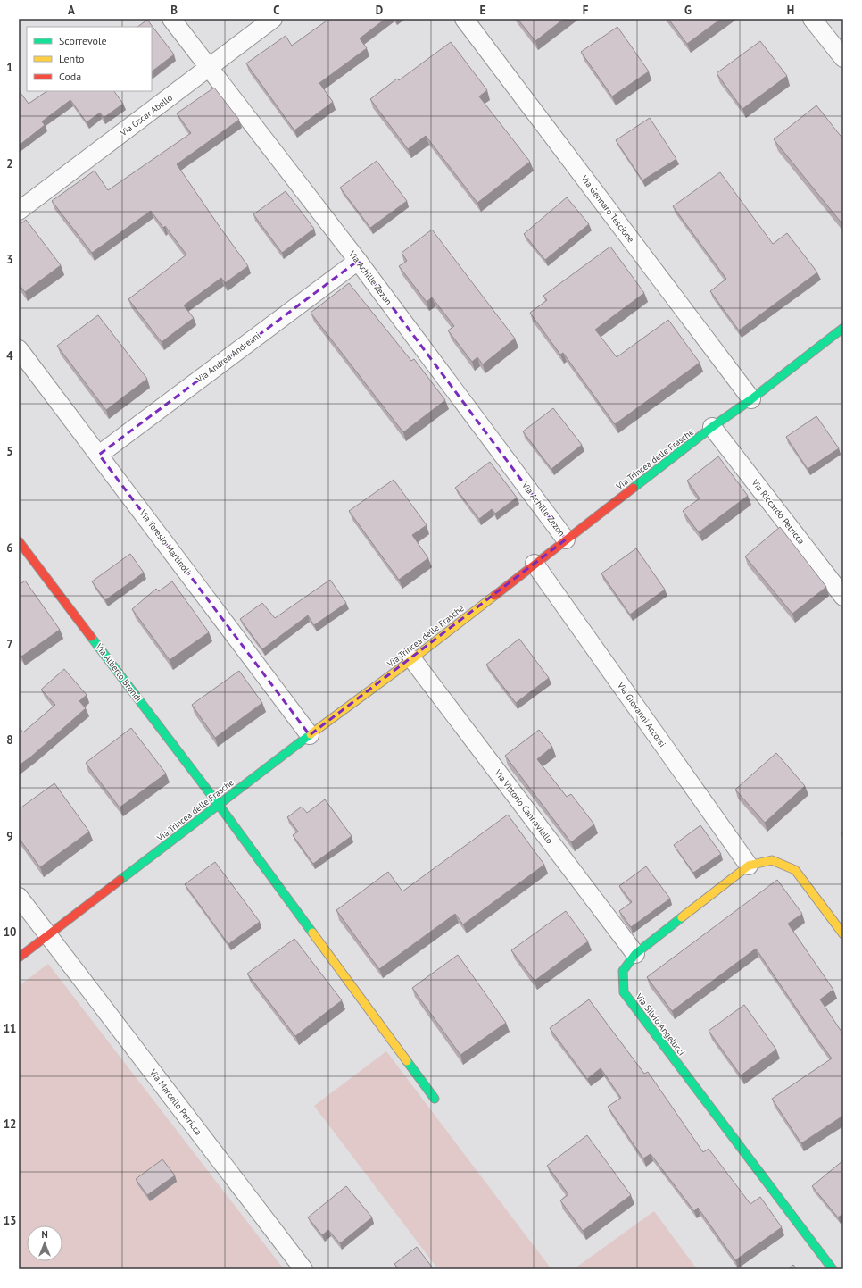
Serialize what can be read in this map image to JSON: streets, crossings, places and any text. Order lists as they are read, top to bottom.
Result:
{
  "streets": {
    "street": [
      "Via Oscar Abello",
      "Via Gennaro Tescione",
      "Via Achille Zezon",
      "Via Andrea Andreani",
      "Via Trincea delle Frasche",
      "Via Riccardo Petricca",
      "Via Teresio Martinoli",
      "Via Alberto Brondi",
      "Via Giovanni Accorsi",
      "Via Vittorio Cannaviello",
      "Via Silvio Angelucci",
      "Via Marcello Petricca"
    ]
  },
  "crossings": [
    ["Via Oscar Abello", "Via Achille Zezon"],
    ["Via Gennaro Tescione", "Via Trincea delle Frasche"],
    ["Via Achille Zezon", "Via Andrea Andreani"],
    ["Via Achille Zezon", "Via Trincea delle Frasche"],
    ["Via Andrea Andreani", "Via Teresio Martinoli"],
    ["Via Trincea delle Frasche", "Via Riccardo Petricca"],
    ["Via Trincea delle Frasche", "Via Teresio Martinoli"],
    ["Via Trincea delle Frasche", "Via Alberto Brondi"],
    ["Via Trincea delle Frasche", "Via Giovanni Accorsi"],
    ["Via Trincea delle Frasche", "Via Vittorio Cannaviello"],
    ["Via Trincea delle Frasche", "Via Marcello Petricca"],
    ["Via Giovanni Accorsi", "Via Silvio Angelucci"],
    ["Via Vittorio Cannaviello", "Via Silvio Angelucci"]
  ],
  "legend": ["Scorrevole", "Lento", "Coda"],
  "north": "top",
  "grid": {
    "columns": [
      "A",
      "B",
      "C",
      "D",
      "E",
      "F",
      "G",
      "H"
    ],
    "rows": [
      "1",
      "2",
      "3",
      "4",
      "5",
      "6",
      "7",
      "8",
      "9",
      "10",
      "11",
      "12",
      "13"
    ]
  }
}
